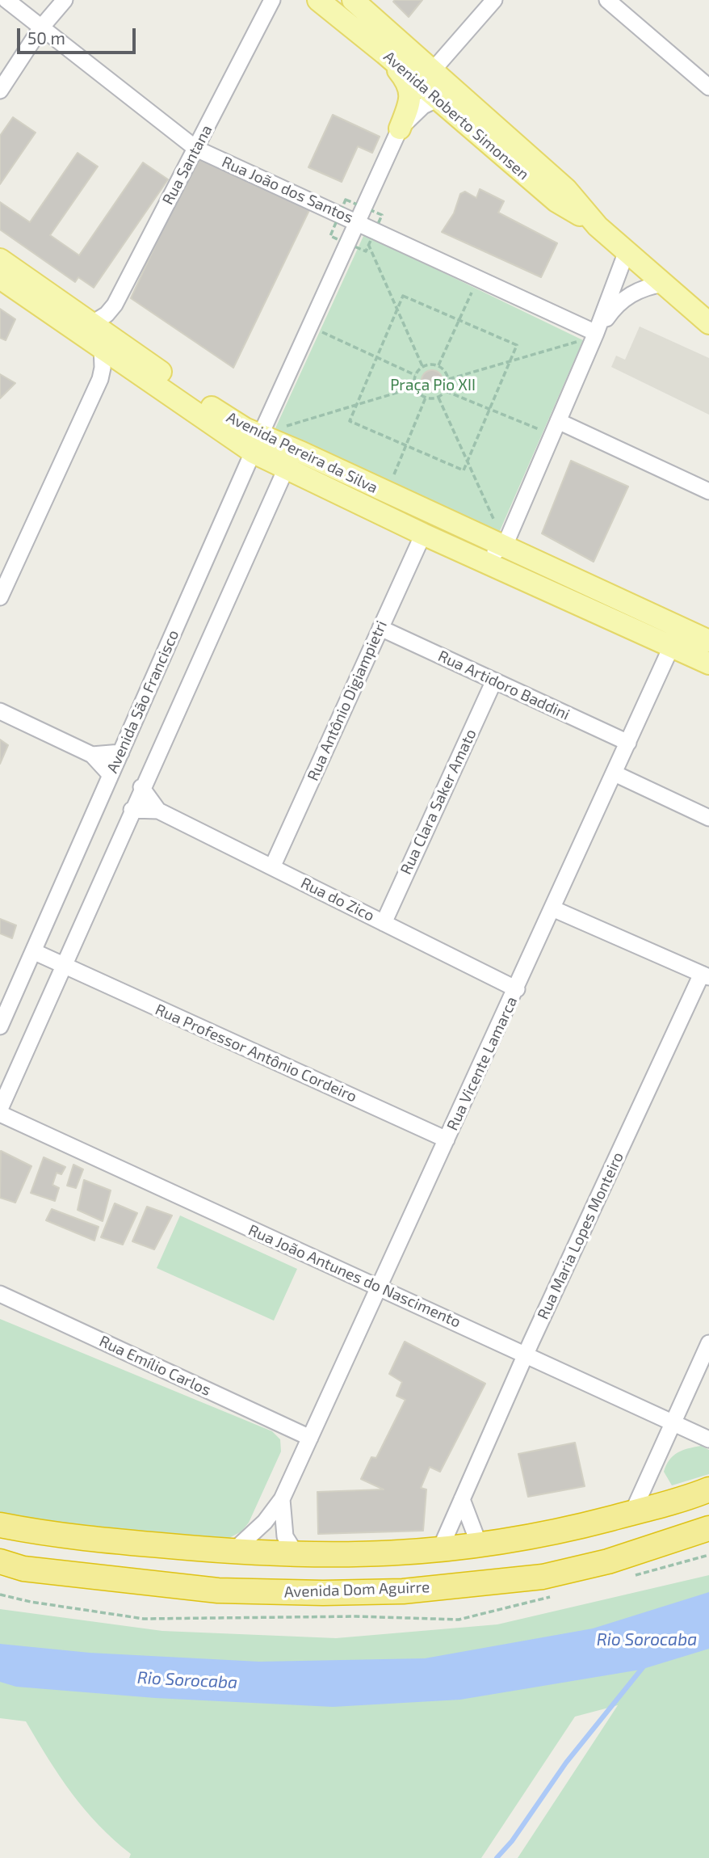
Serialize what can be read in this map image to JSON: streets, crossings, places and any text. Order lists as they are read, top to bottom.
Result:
{
  "streets": {
    "highway": ["Avenida Dom Aguirre"],
    "main road": ["Avenida Roberto Simonsen", "Avenida Pereira da Silva"],
    "street": [
      "Rua Santana",
      "Rua João dos Santos",
      "Rua Artidoro Baddini",
      "Rua Antônio Digiampietri",
      "Avenida São Francisco",
      "Rua Clara Saker Amato",
      "Rua do Zico",
      "Rua Professor Antônio Cordeiro",
      "Rua Vicente Lamarca",
      "Rua Maria Lopes Monteiro",
      "Rua João Antunes do Nascimento",
      "Rua Emílio Carlos"
    ]
  },
  "crossings": [
    ["Rua Santana", "Rua João dos Santos"],
    ["Rua Santana", "Avenida Pereira da Silva"],
    ["Avenida Pereira da Silva", "Rua Antônio Digiampietri"],
    ["Avenida Pereira da Silva", "Avenida São Francisco"],
    ["Avenida Pereira da Silva", "Rua Vicente Lamarca"],
    ["Rua Artidoro Baddini", "Rua Antônio Digiampietri"],
    ["Rua Artidoro Baddini", "Rua Clara Saker Amato"],
    ["Rua Artidoro Baddini", "Rua Vicente Lamarca"],
    ["Rua Antônio Digiampietri", "Rua do Zico"],
    ["Rua Clara Saker Amato", "Rua do Zico"],
    ["Rua do Zico", "Rua Vicente Lamarca"],
    ["Rua Professor Antônio Cordeiro", "Rua Vicente Lamarca"],
    ["Rua Vicente Lamarca", "Rua João Antunes do Nascimento"],
    ["Rua Vicente Lamarca", "Rua Emílio Carlos"],
    ["Rua Maria Lopes Monteiro", "Rua João Antunes do Nascimento"]
  ],
  "water": ["Rio Sorocaba"],
  "parks": ["Praça Pio XII"],
  "scale_bar": "50 m"
}
